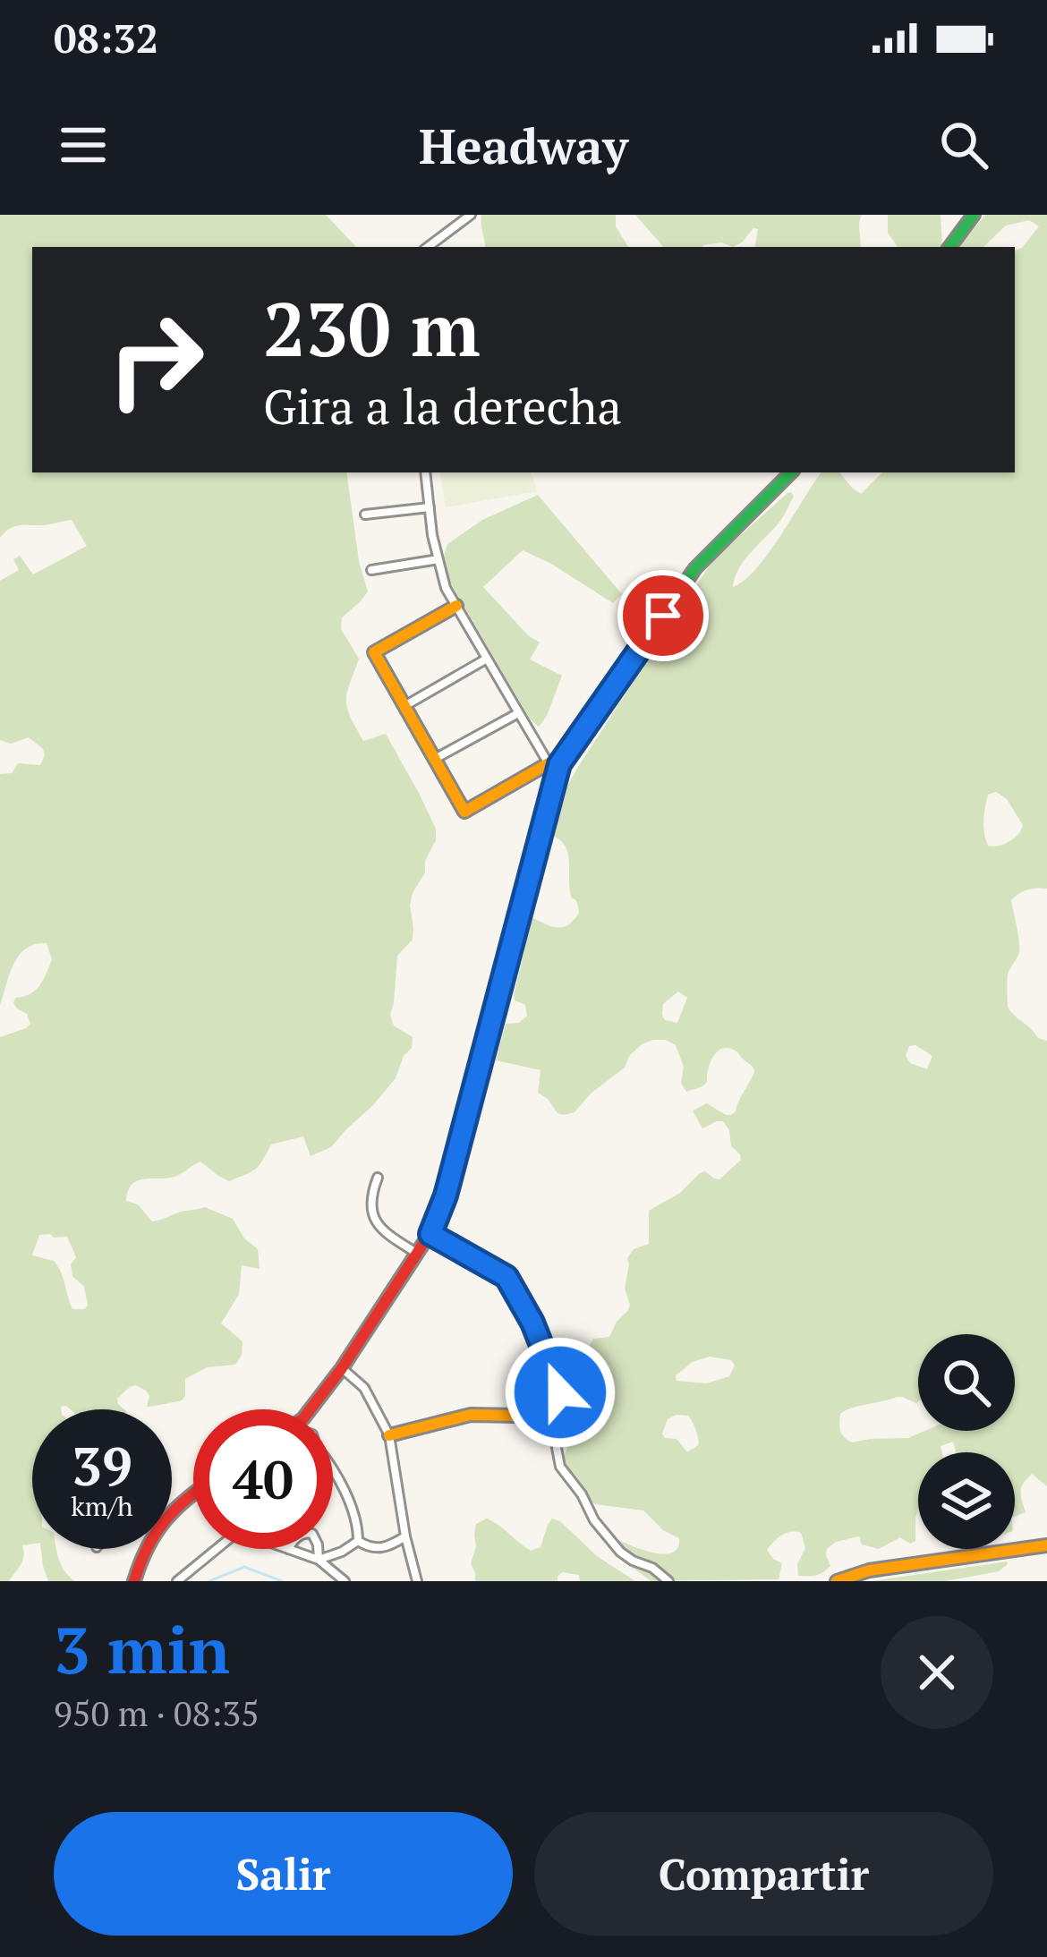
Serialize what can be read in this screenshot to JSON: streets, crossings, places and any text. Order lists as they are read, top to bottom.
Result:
{
  "page": {
    "status": "08:32",
    "header": "Headway",
    "turn": ["230 m", "Gira a la derecha"],
    "speed": "39 km/h",
    "limit": "40",
    "heading": ["3 min", "950 m · 08:35"],
    "buttons": ["Salir", "Compartir"]
  }
}
